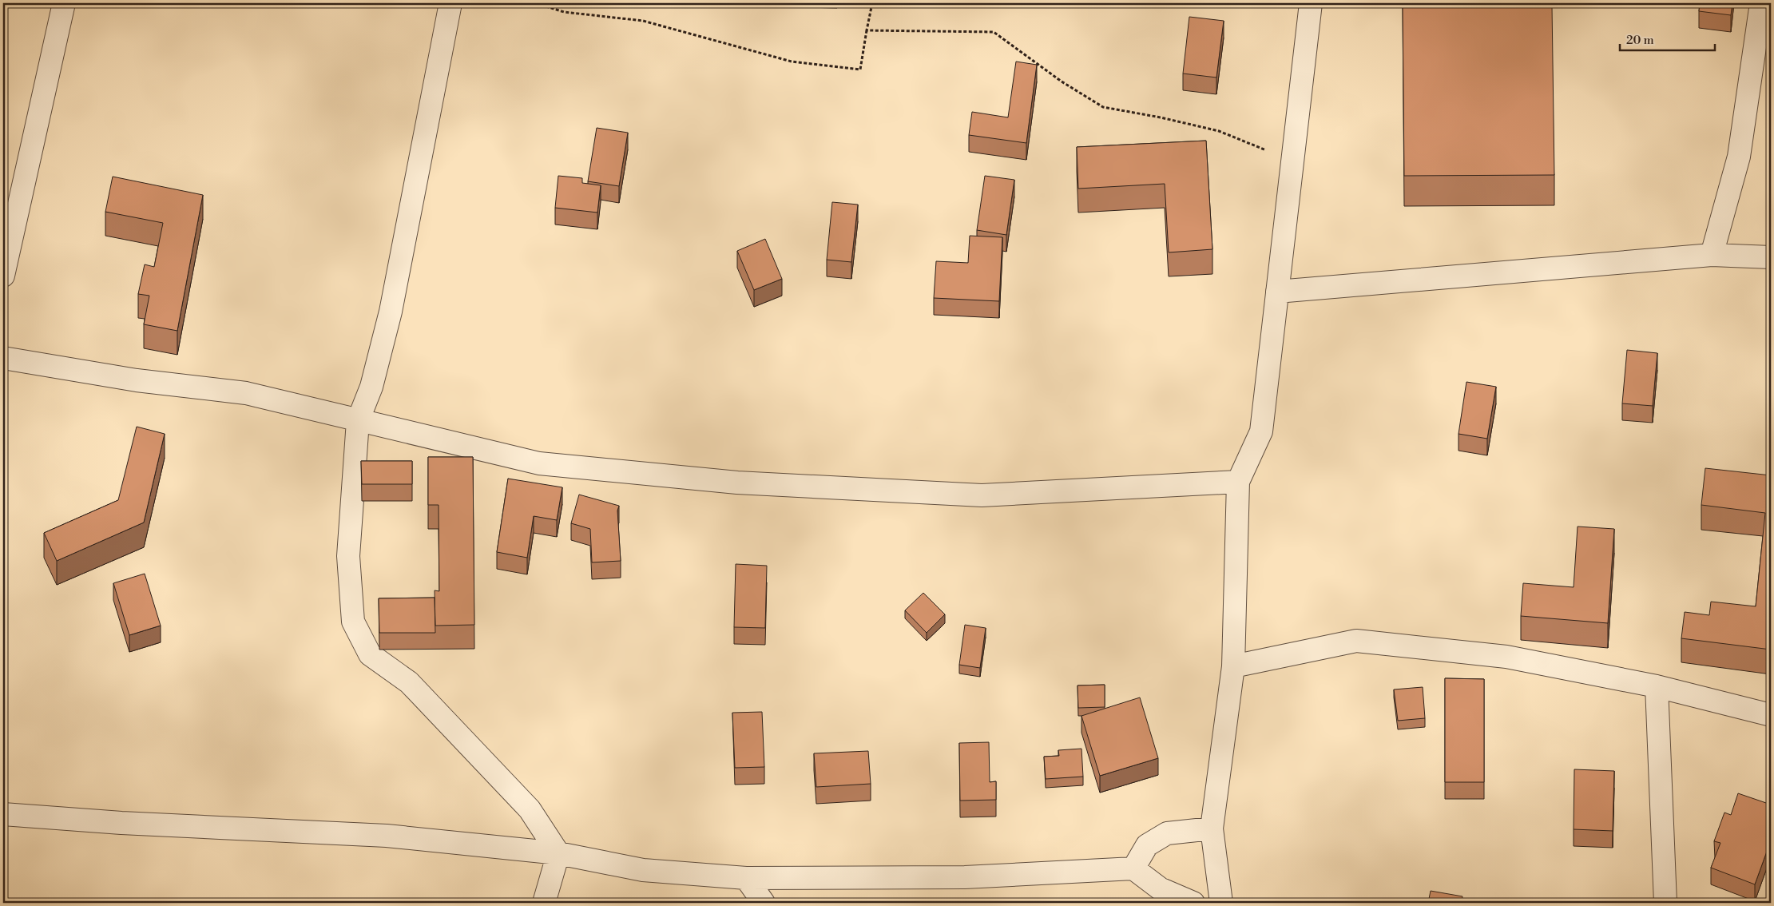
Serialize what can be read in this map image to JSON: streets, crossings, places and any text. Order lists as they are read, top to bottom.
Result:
{
  "scale_bar": "20 m"
}
